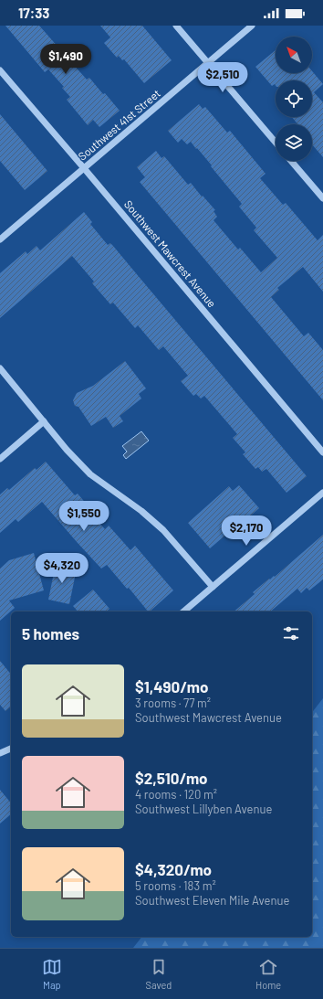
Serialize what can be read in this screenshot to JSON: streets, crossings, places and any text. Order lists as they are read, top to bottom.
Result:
{
  "streets": {
    "street": ["Southwest 41st Street", "Southwest Mawcrest Avenue"]
  },
  "crossings": [
    ["Southwest 41st Street", "Southwest Mawcrest Avenue"]
  ],
  "north": "top left",
  "page": {
    "status": "17:33",
    "price": [
      "$1,490",
      "$2,510",
      "$1,550",
      "$2,170",
      "$4,320"
    ],
    "heading": "5 homes",
    "list": [
      {
        "name": "$1,490/mo",
        "note": "3 rooms · 77 m² · Southwest Mawcrest Avenue"
      },
      {
        "name": "$2,510/mo",
        "note": "4 rooms · 120 m² · Southwest Lillyben Avenue"
      },
      {
        "name": "$4,320/mo",
        "note": "5 rooms · 183 m² · Southwest Eleven Mile Avenue"
      }
    ],
    "tabs": ["Map", "Saved", "Home"]
  }
}
